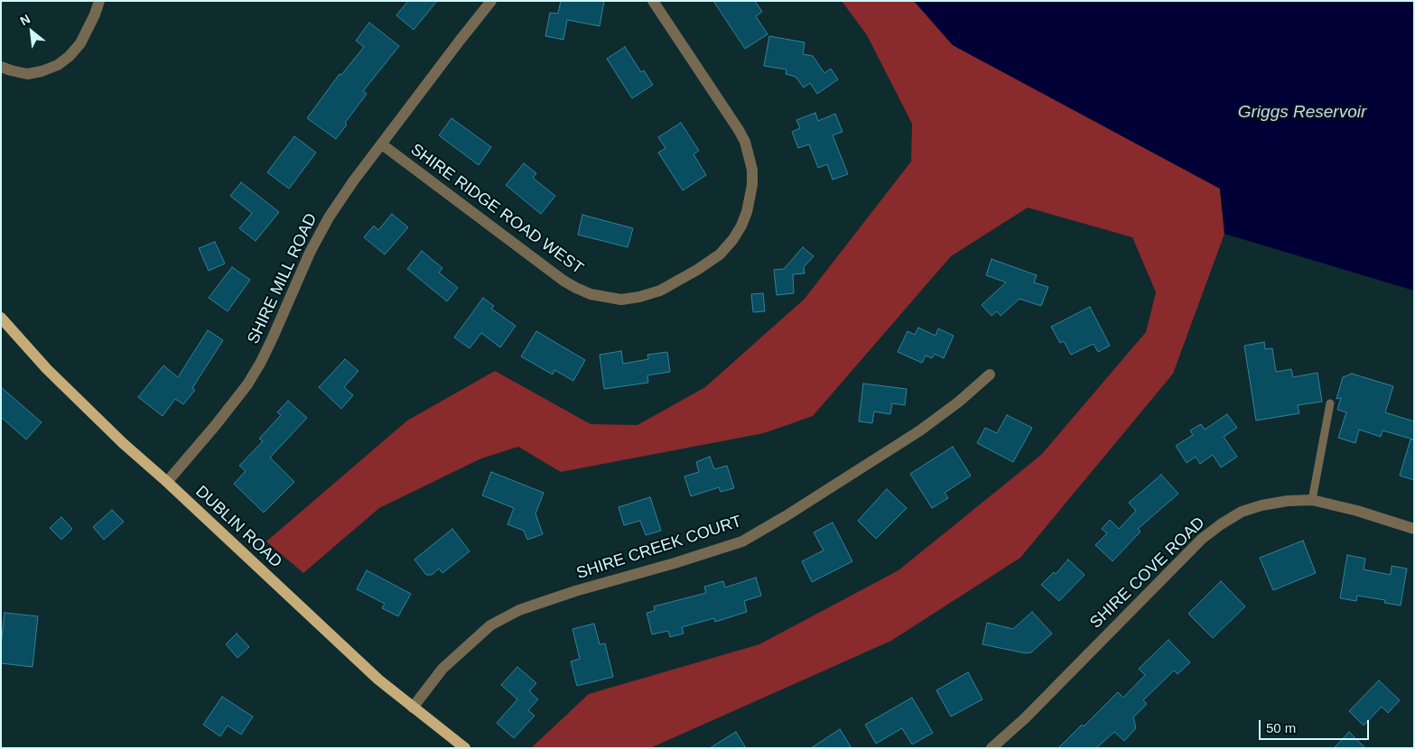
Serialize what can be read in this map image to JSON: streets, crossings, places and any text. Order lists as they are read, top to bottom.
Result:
{
  "streets": {
    "main road": ["DUBLIN ROAD"],
    "street": [
      "SHIRE RIDGE ROAD WEST",
      "SHIRE MILL ROAD",
      "SHIRE CREEK COURT",
      "SHIRE COVE ROAD"
    ]
  },
  "crossings": [
    ["SHIRE RIDGE ROAD WEST", "SHIRE MILL ROAD"],
    ["SHIRE MILL ROAD", "DUBLIN ROAD"],
    ["DUBLIN ROAD", "SHIRE CREEK COURT"]
  ],
  "water": ["Griggs Reservoir"],
  "scale_bar": "50 m",
  "north": "top left"
}
